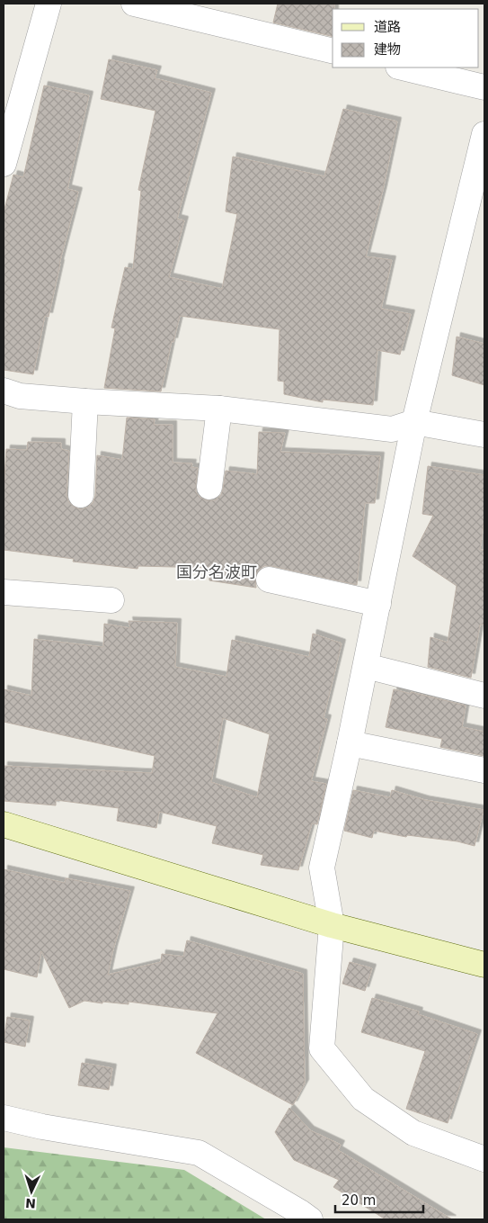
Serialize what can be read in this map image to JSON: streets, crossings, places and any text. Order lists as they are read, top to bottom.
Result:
{
  "districts": ["国分名波町"],
  "legend": ["道路", "建物"],
  "scale_bar": "20 m",
  "north": "bottom"
}
